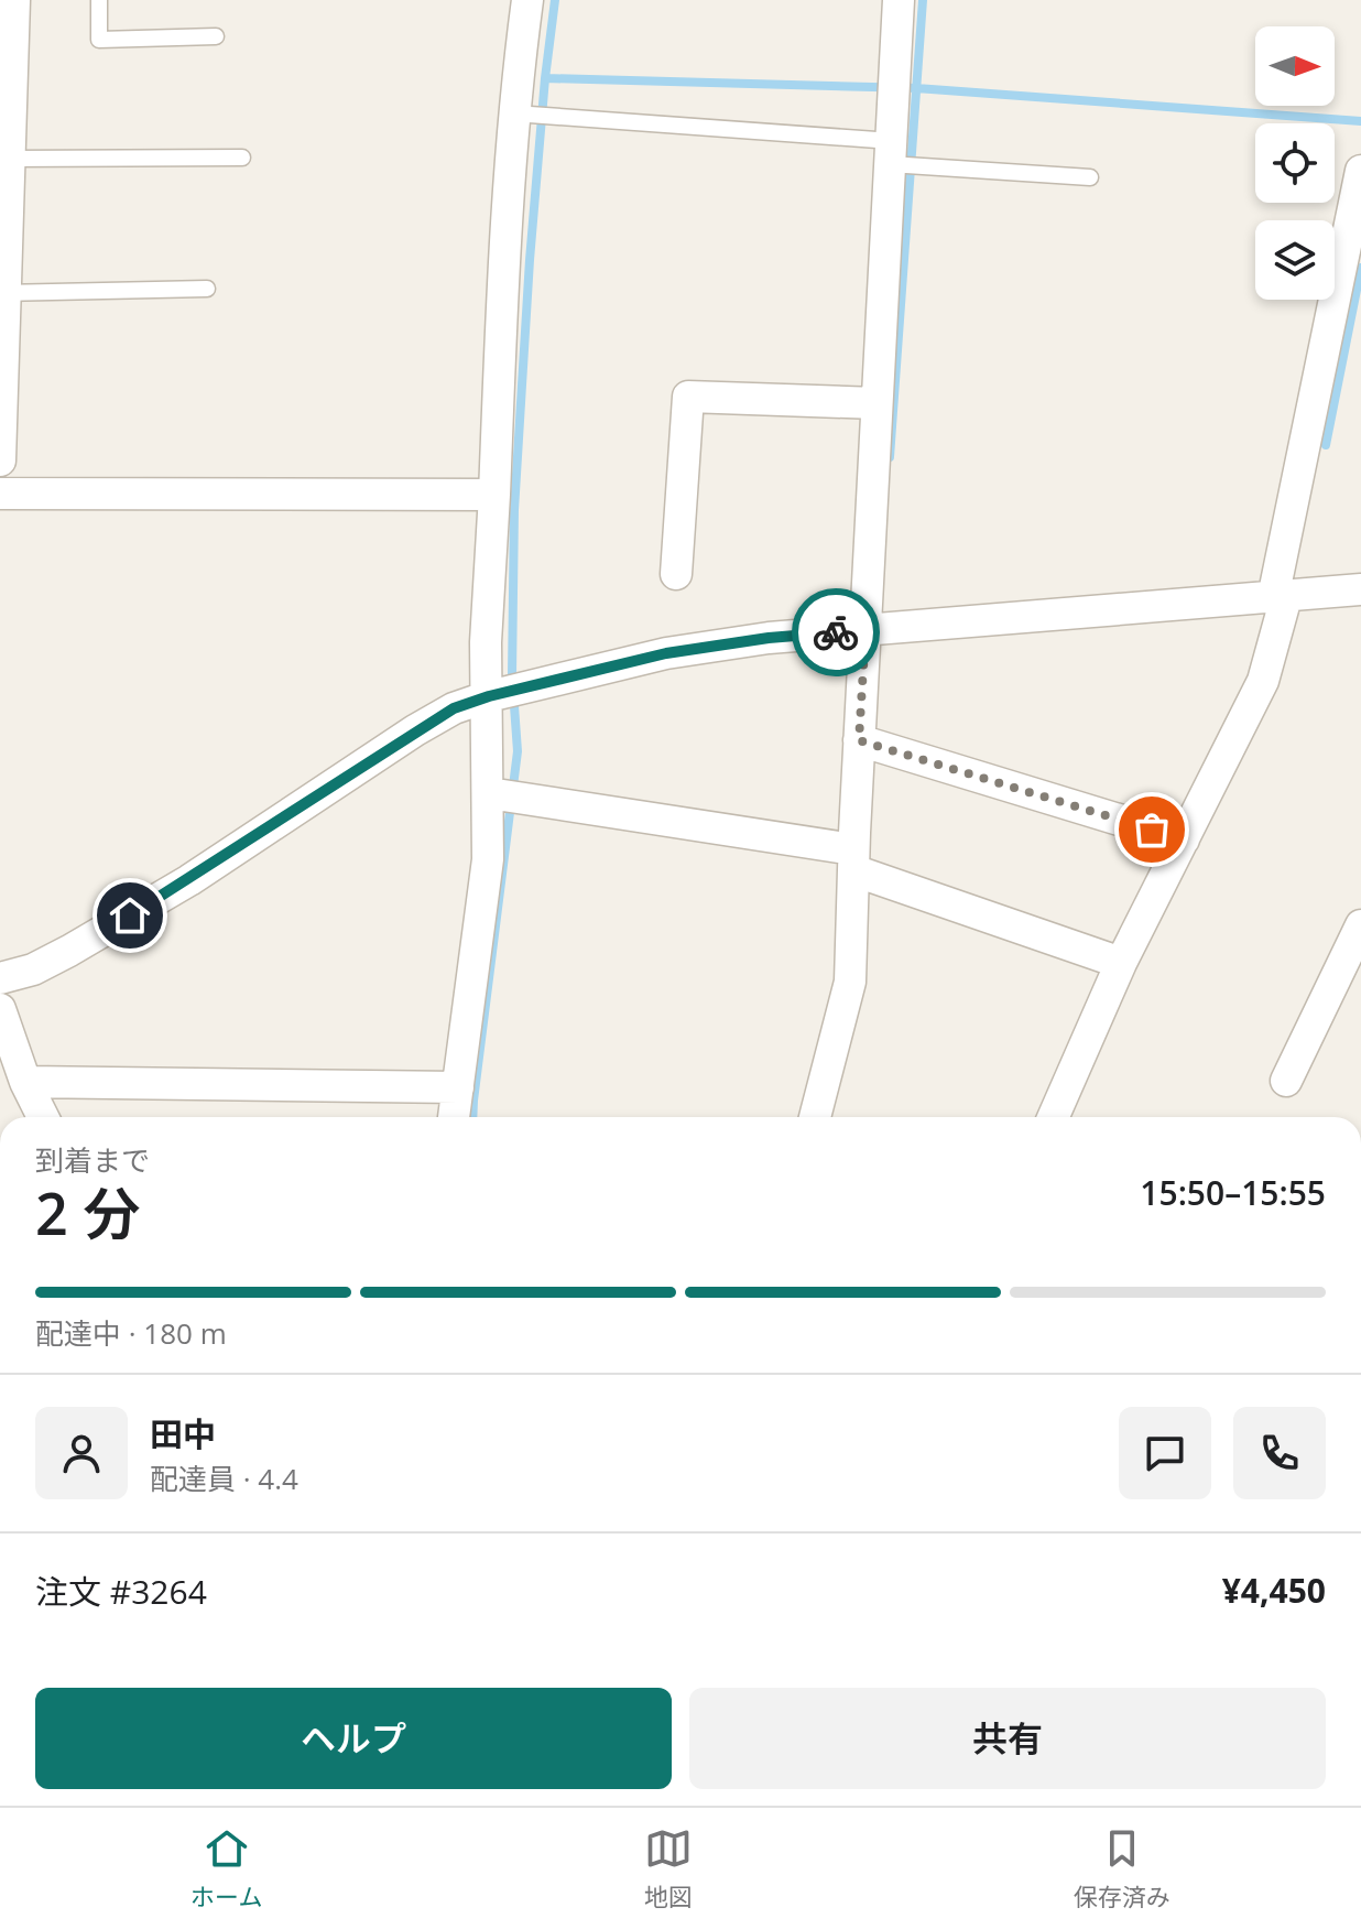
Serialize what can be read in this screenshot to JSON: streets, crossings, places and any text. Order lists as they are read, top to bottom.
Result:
{
  "north": "right",
  "page": {
    "heading": ["2 分", "到着まで", "15:50–15:55"],
    "panel": [
      "田中",
      "配達員 · 4.4",
      "注文 #3264",
      "¥4,450"
    ],
    "bar": "配達中 · 180 m",
    "buttons": ["ヘルプ", "共有"],
    "tabs": ["ホーム", "地図", "保存済み"]
  }
}
